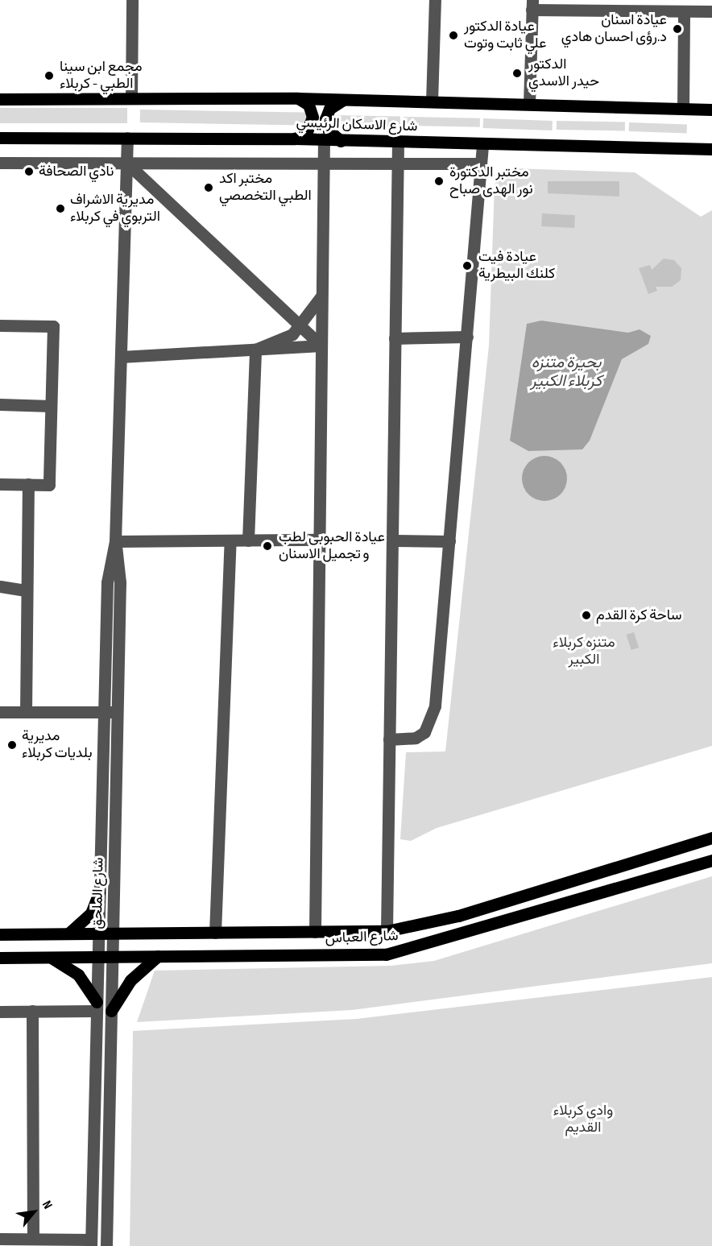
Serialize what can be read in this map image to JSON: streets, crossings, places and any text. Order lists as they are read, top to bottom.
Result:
{
  "streets": {
    "main road": ["شارع الاسكان الرئيسي", "شارع العباس"],
    "street": ["شارع الملحق"]
  },
  "crossings": [
    ["شارع الملحق", "شارع العباس"]
  ],
  "water": ["بحيرة متنزه كربلاء الكبير"],
  "parks": ["متنزه كربلاء الكبير", "وادي كربلاء القديم"],
  "places": [
    "عيادة اسنان د.رؤى احسان هادي",
    "عيادة الدكتور علي ثابت وتوت",
    "الدكتور حيدر الاسدي",
    "مجمع ابن سينا الطبي - كربلاء",
    "نادي الصحافة",
    "مختبر الدكتورة نور الهدى صباح",
    "مختبر اكد الطبي التخصصي",
    "مديرية الاشراف التربوي في كربلاء",
    "عيادة فيت كلنك البيطرية",
    "عيادة الحبوبي لطب و تجميل الاسنان",
    "ساحة كرة القدم",
    "مديرية بلديات كربلاء"
  ],
  "north": "top right"
}
